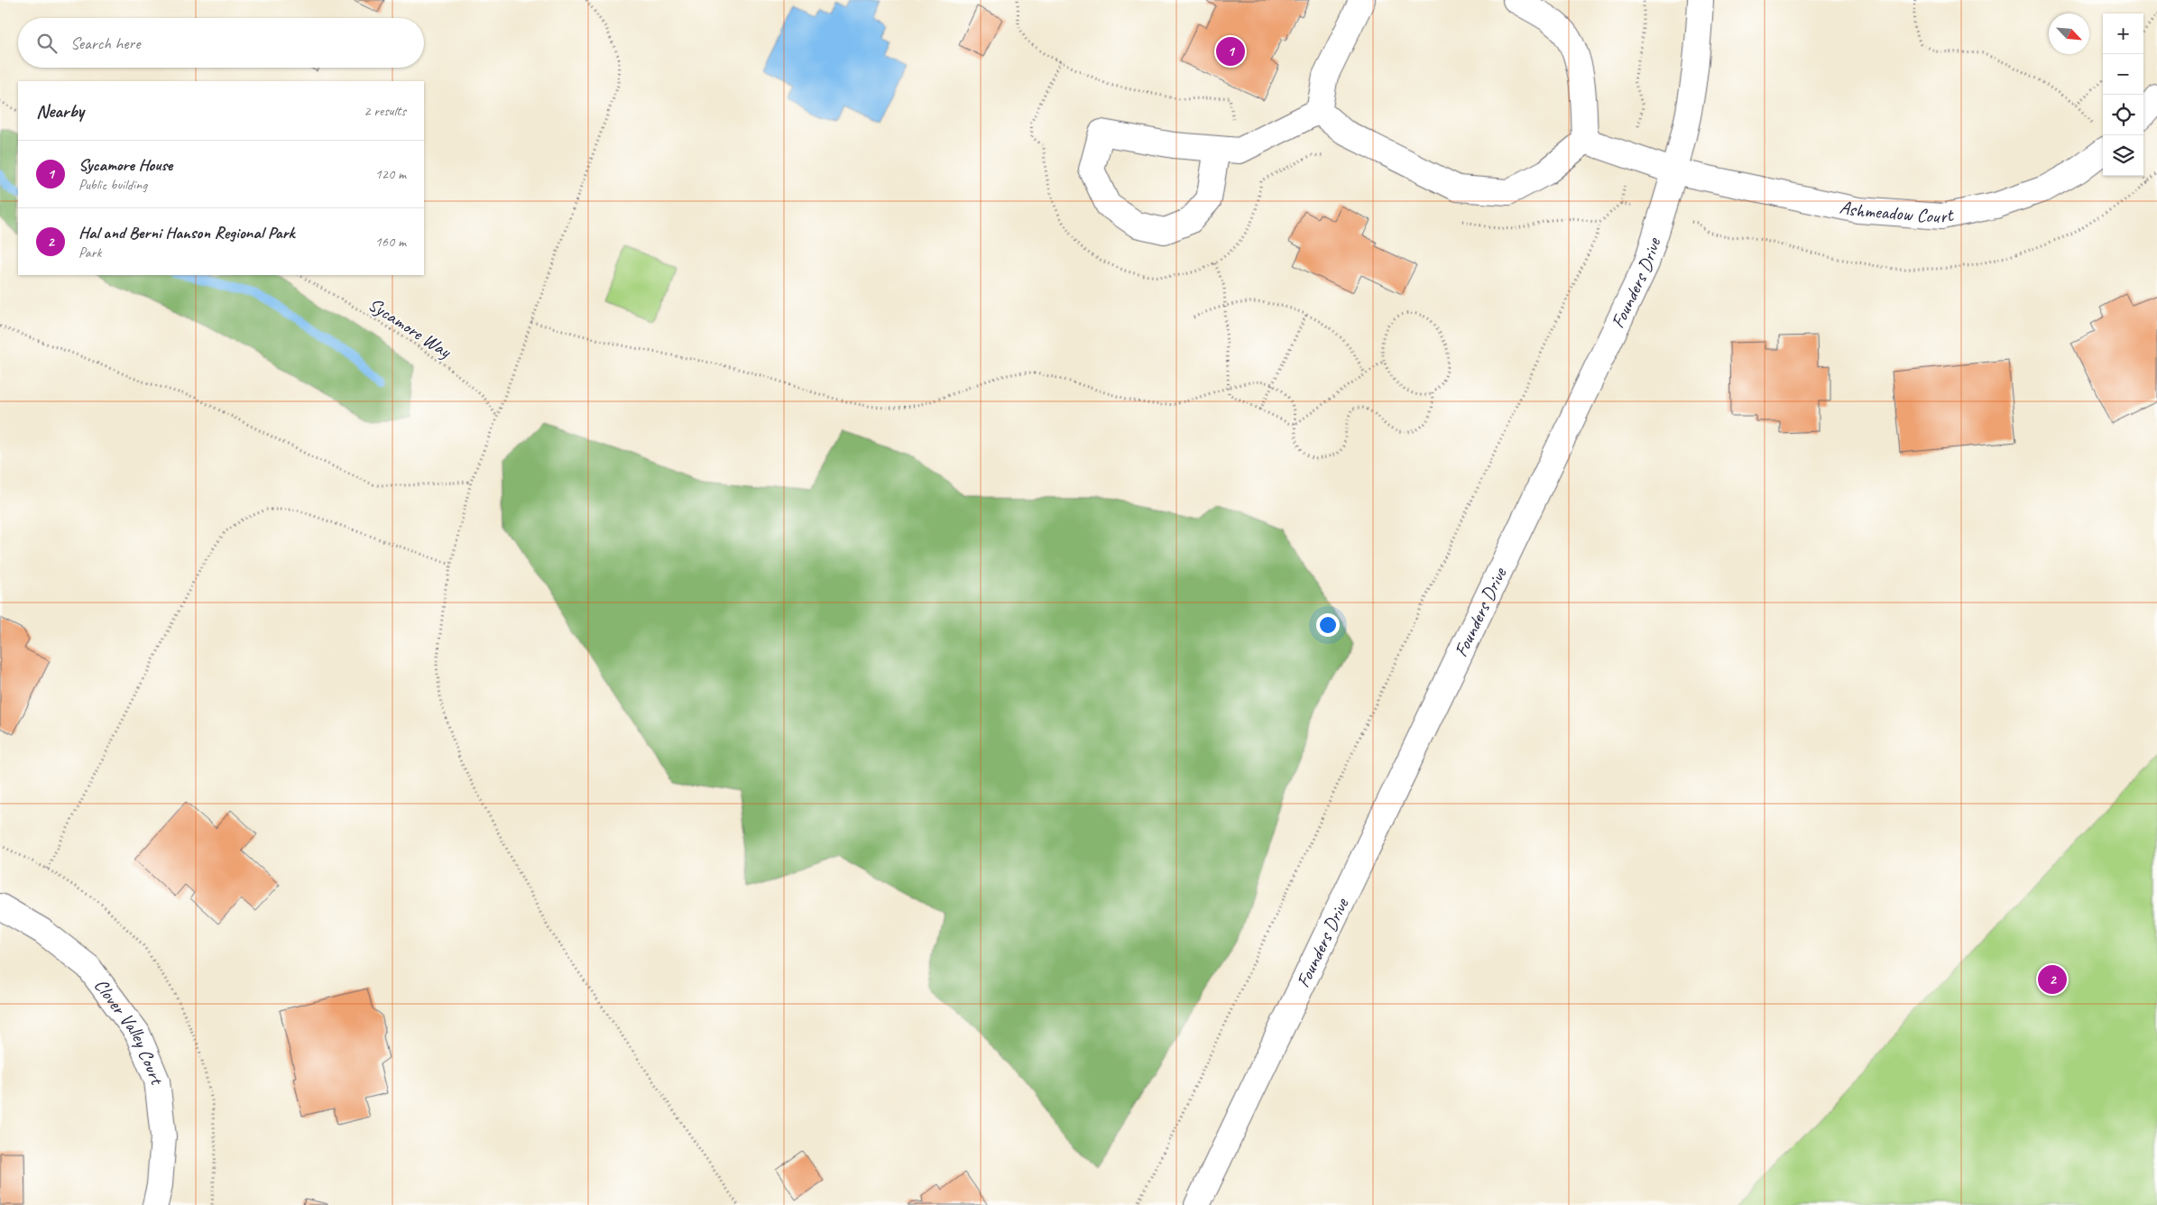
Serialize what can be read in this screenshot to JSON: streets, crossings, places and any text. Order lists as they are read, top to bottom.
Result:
{
  "streets": {
    "street": ["Ashmeadow Court", "Founders Drive", "Clover Valley Court"],
    "path": ["Sycamore Way"]
  },
  "crossings": [
    ["Ashmeadow Court", "Founders Drive"]
  ],
  "north": "bottom right",
  "page": {
    "map_buttons": ["+", "−"],
    "search": "Search here",
    "pins": ["1", "2"],
    "heading": ["Nearby", "2 results"],
    "list": [
      {
        "mark": "1",
        "name": "Sycamore House",
        "note": "Public building",
        "value": "120 m"
      },
      {
        "mark": "2",
        "name": "Hal and Berni Hanson Regional Park",
        "note": "Park",
        "value": "160 m"
      }
    ]
  }
}
